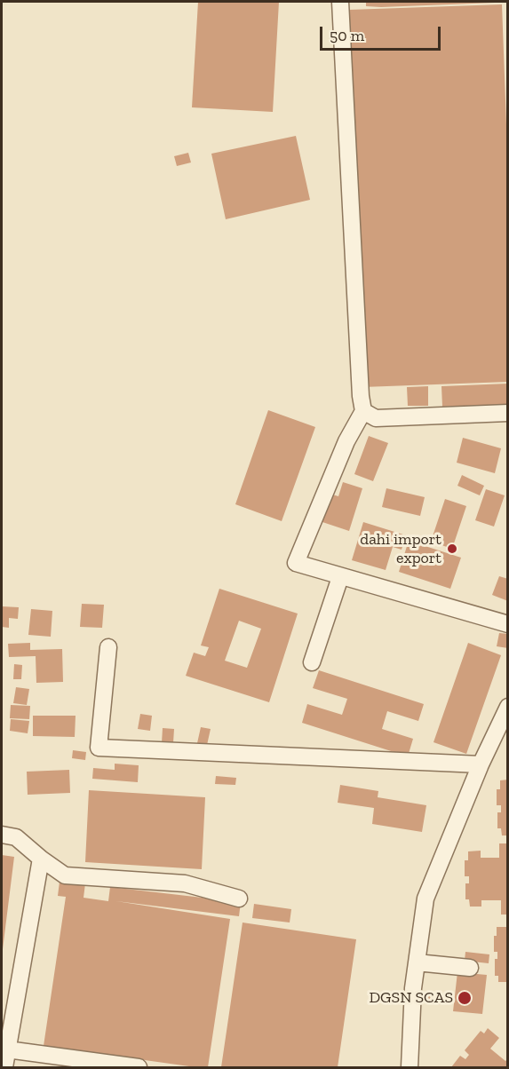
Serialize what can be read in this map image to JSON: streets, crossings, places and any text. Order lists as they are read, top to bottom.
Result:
{
  "places": ["dahi import export", "DGSN SCAS"],
  "scale_bar": "50 m"
}
